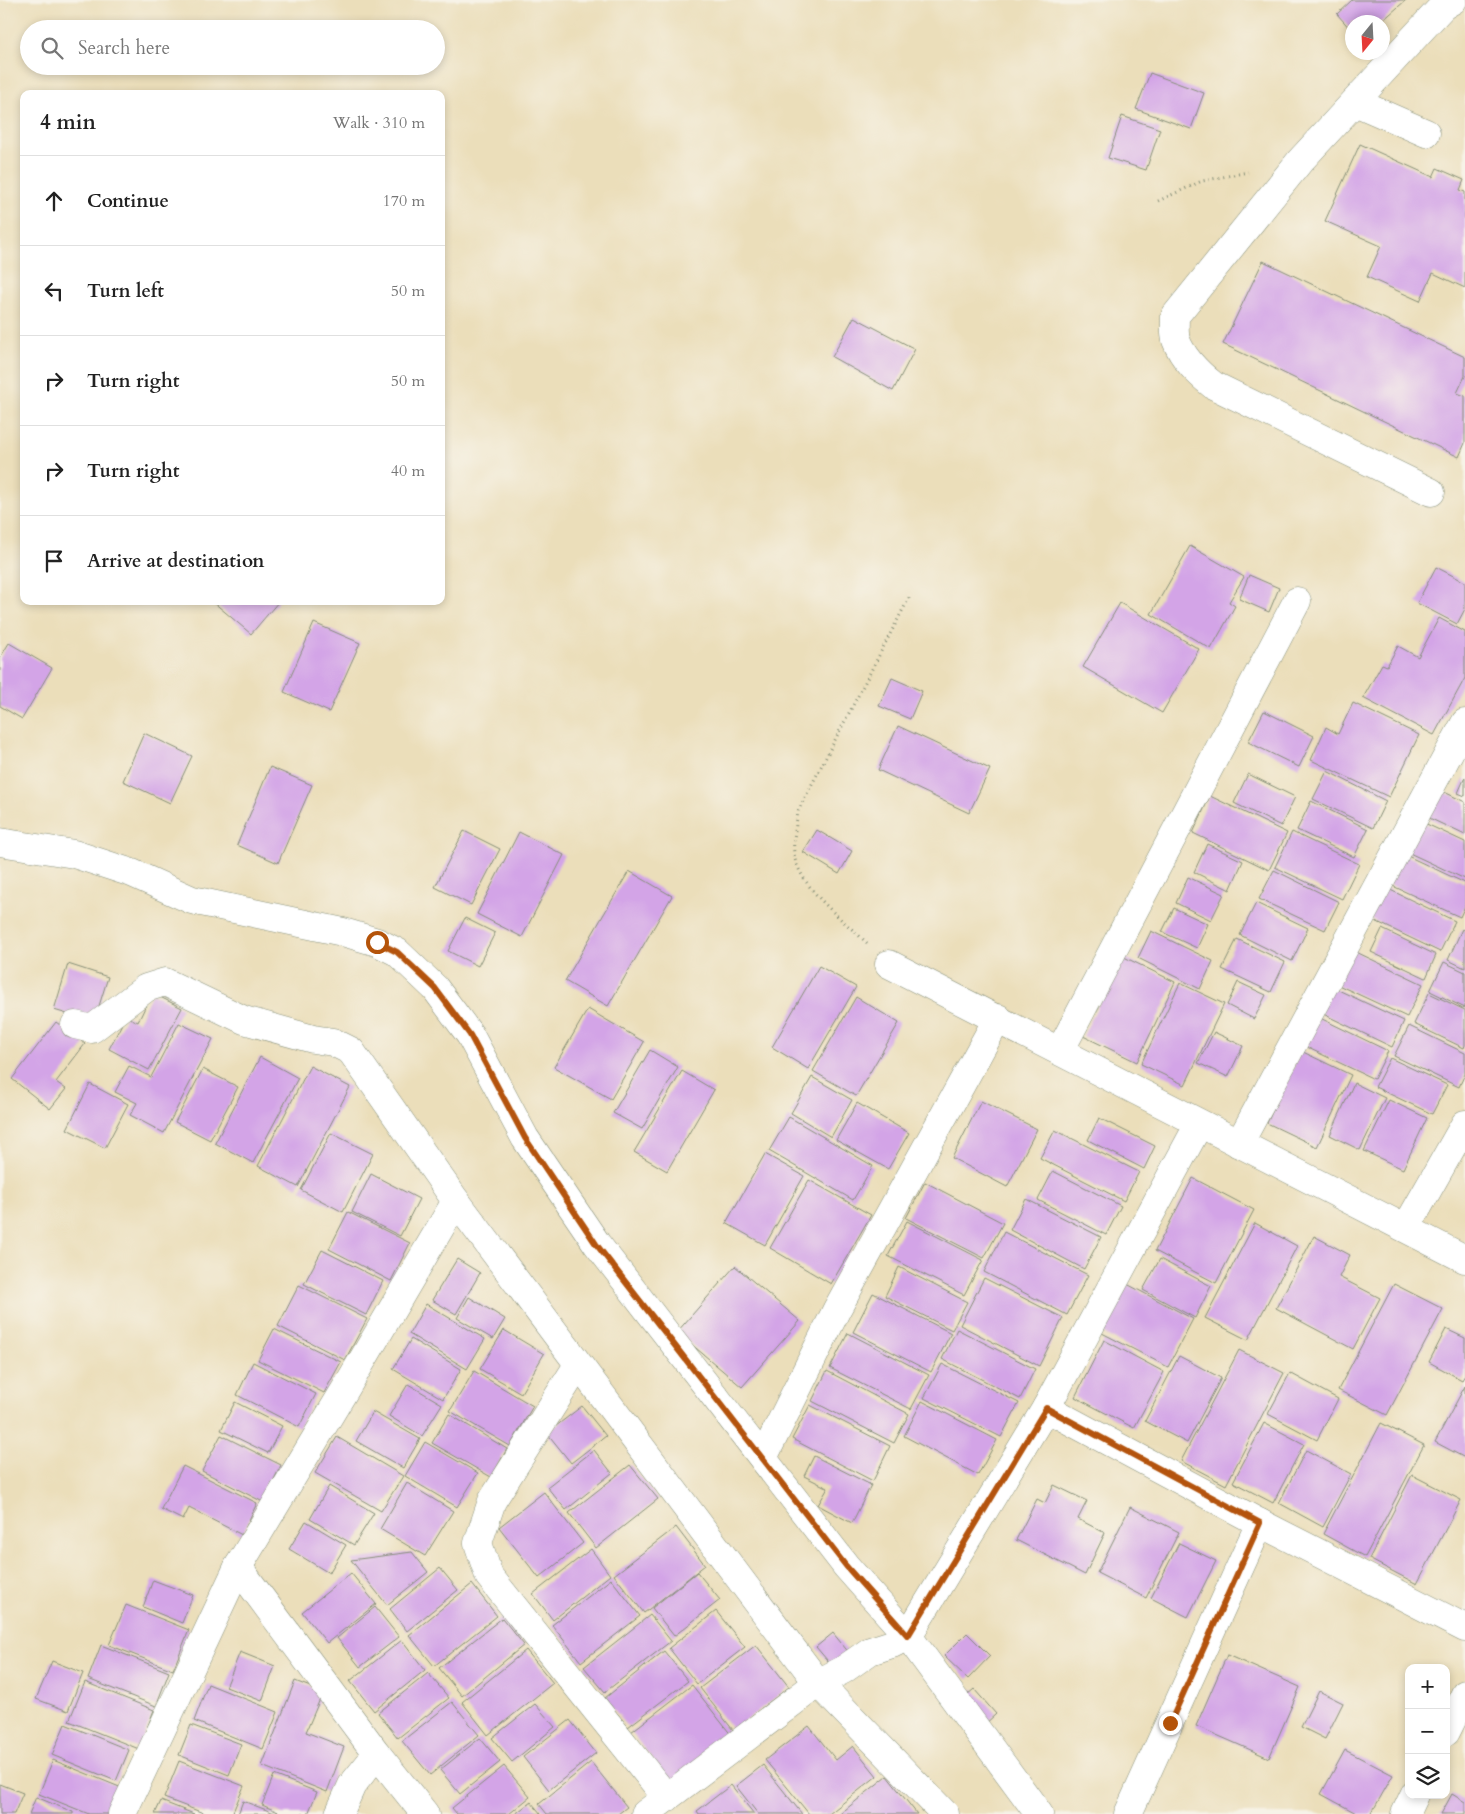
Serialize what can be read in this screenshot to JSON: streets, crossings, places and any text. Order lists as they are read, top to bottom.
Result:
{
  "north": "bottom",
  "page": {
    "search": "Search here",
    "heading": ["4 min", "Walk · 310 m"],
    "list": [
      ["Continue", "170 m"],
      ["Turn left", "50 m"],
      ["Turn right", "50 m"],
      ["Turn right", "40 m"],
      "Arrive at destination"
    ],
    "map_buttons": ["+", "−"]
  }
}
